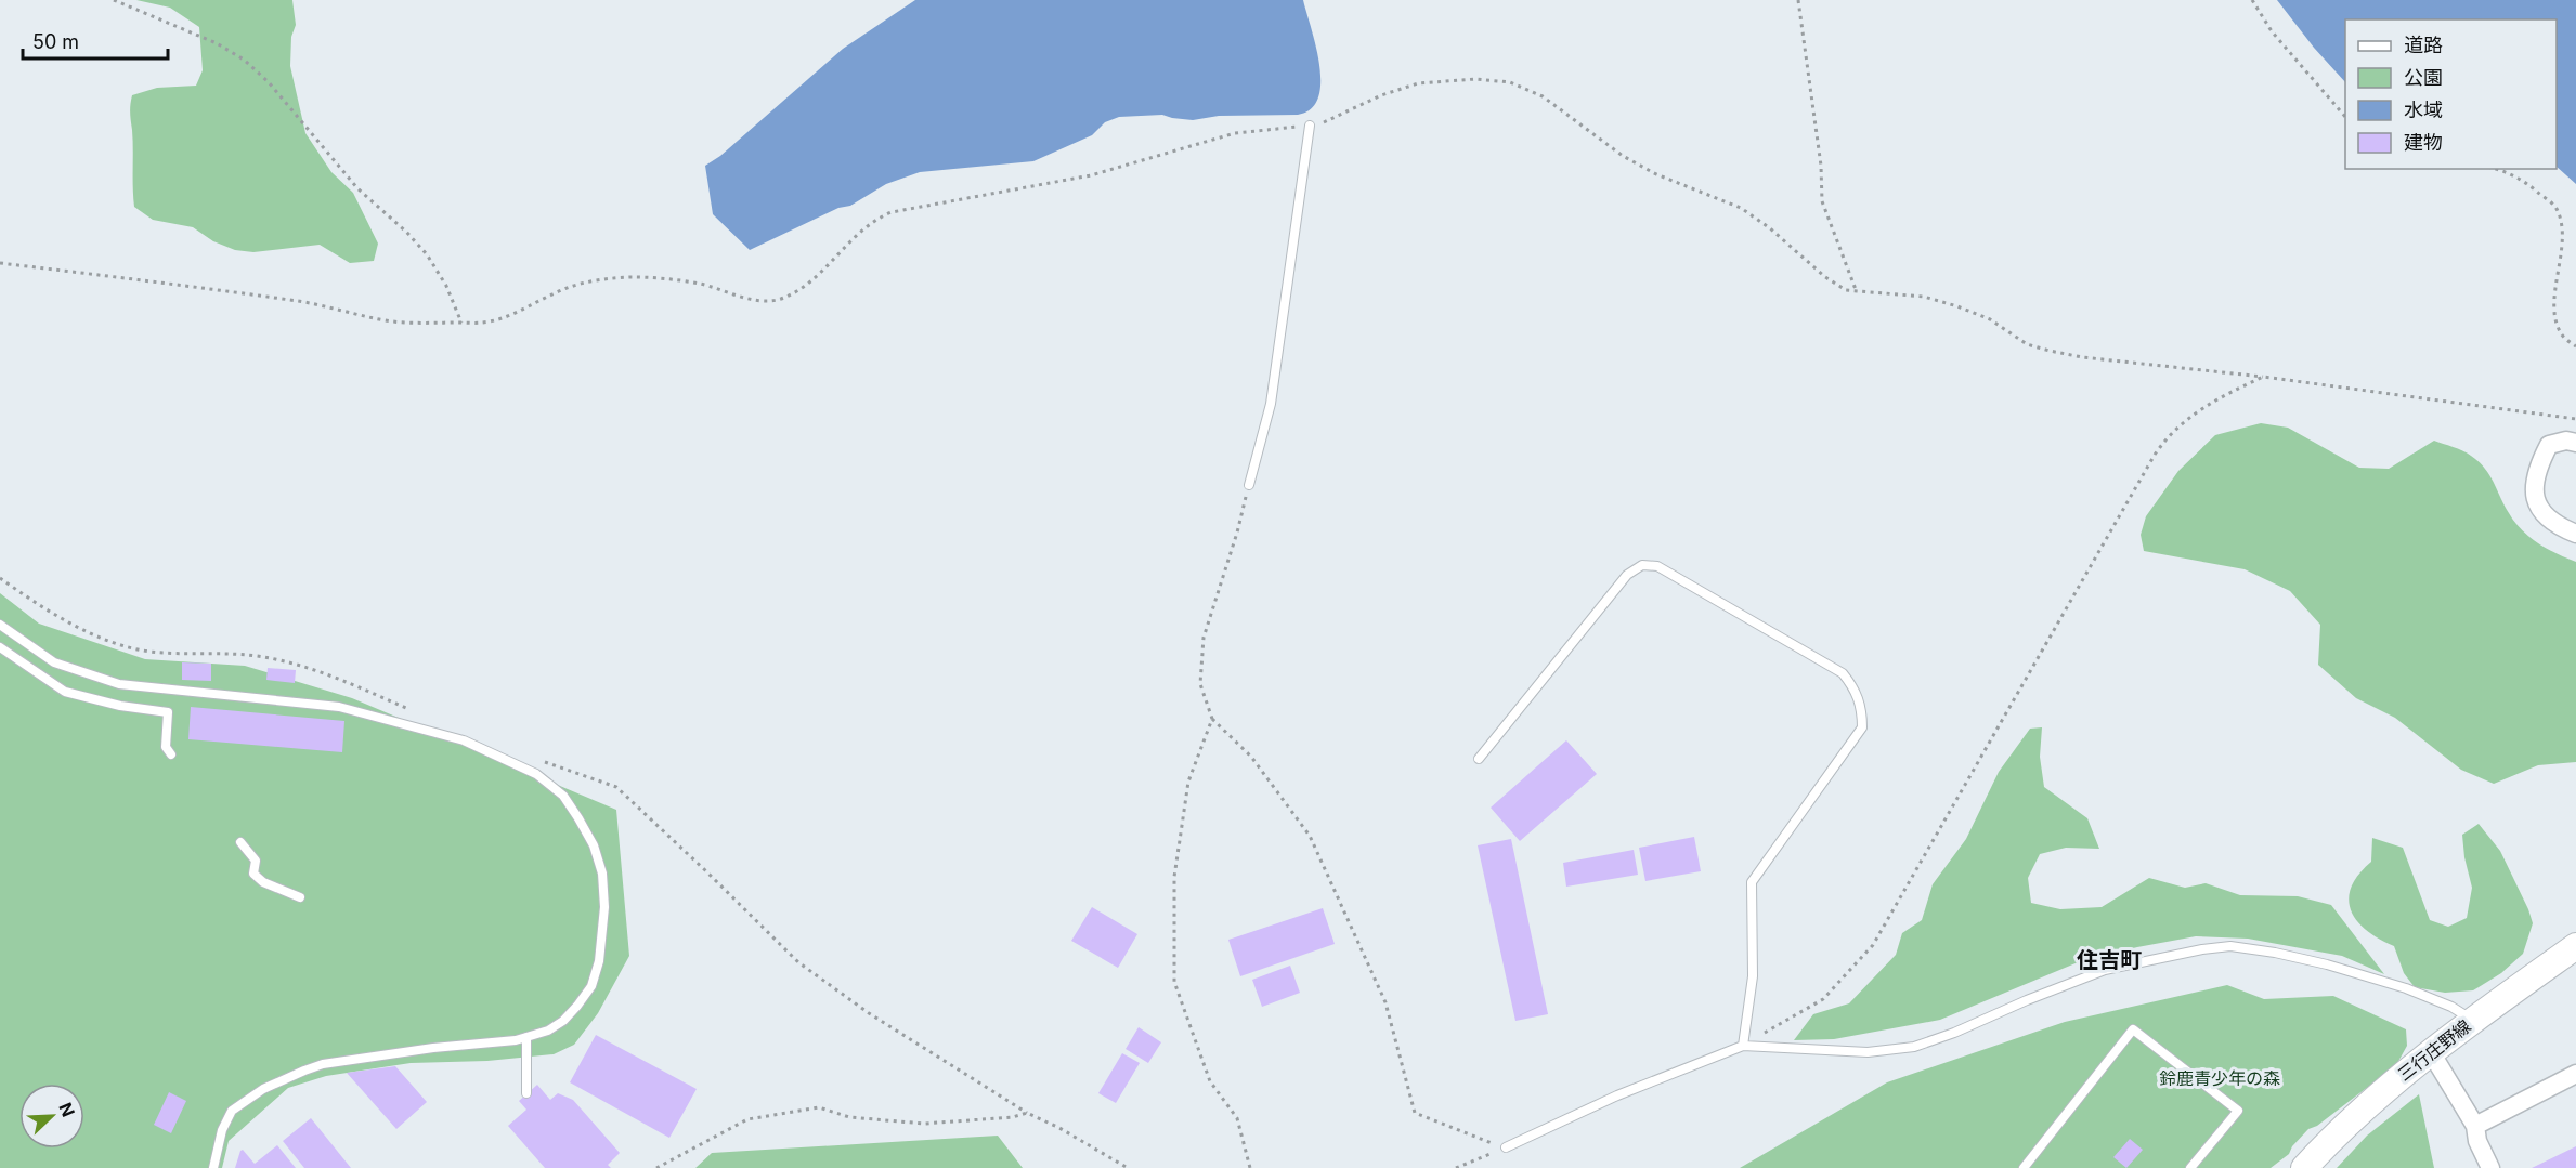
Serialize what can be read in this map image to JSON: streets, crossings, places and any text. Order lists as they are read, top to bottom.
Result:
{
  "streets": {
    "main road": ["三行庄野線"]
  },
  "districts": ["住吉町"],
  "parks": ["鈴鹿青少年の森"],
  "legend": [
    "道路",
    "公園",
    "水域",
    "建物"
  ],
  "scale_bar": "50 m",
  "north": "top right"
}
